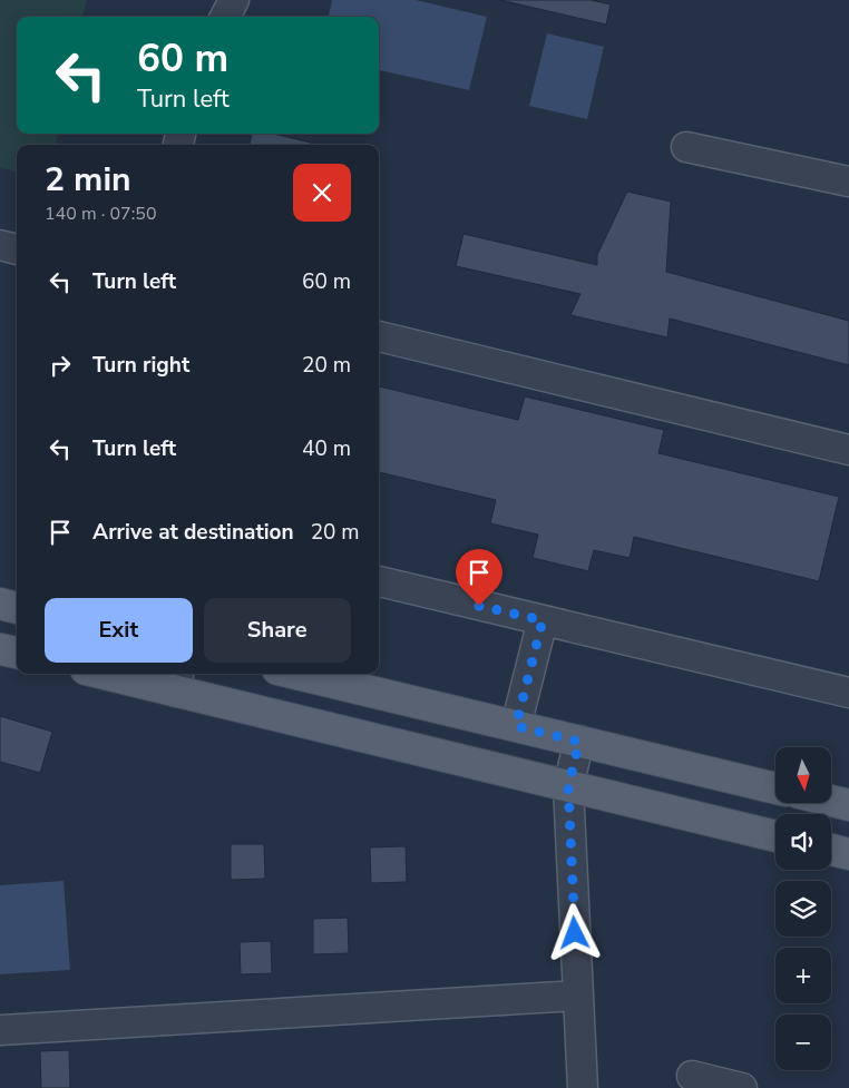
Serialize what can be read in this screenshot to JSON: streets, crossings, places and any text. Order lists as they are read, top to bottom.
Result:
{
  "north": "bottom",
  "page": {
    "turn": ["60 m", "Turn left"],
    "heading": ["2 min", "140 m · 07:50"],
    "list": [
      {
        "name": "Turn left",
        "value": "60 m"
      },
      {
        "name": "Turn right",
        "value": "20 m"
      },
      {
        "name": "Turn left",
        "value": "40 m"
      },
      {
        "name": "Arrive at destination",
        "value": "20 m"
      }
    ],
    "buttons": ["Exit", "Share"],
    "map_buttons": ["+", "−"]
  }
}
